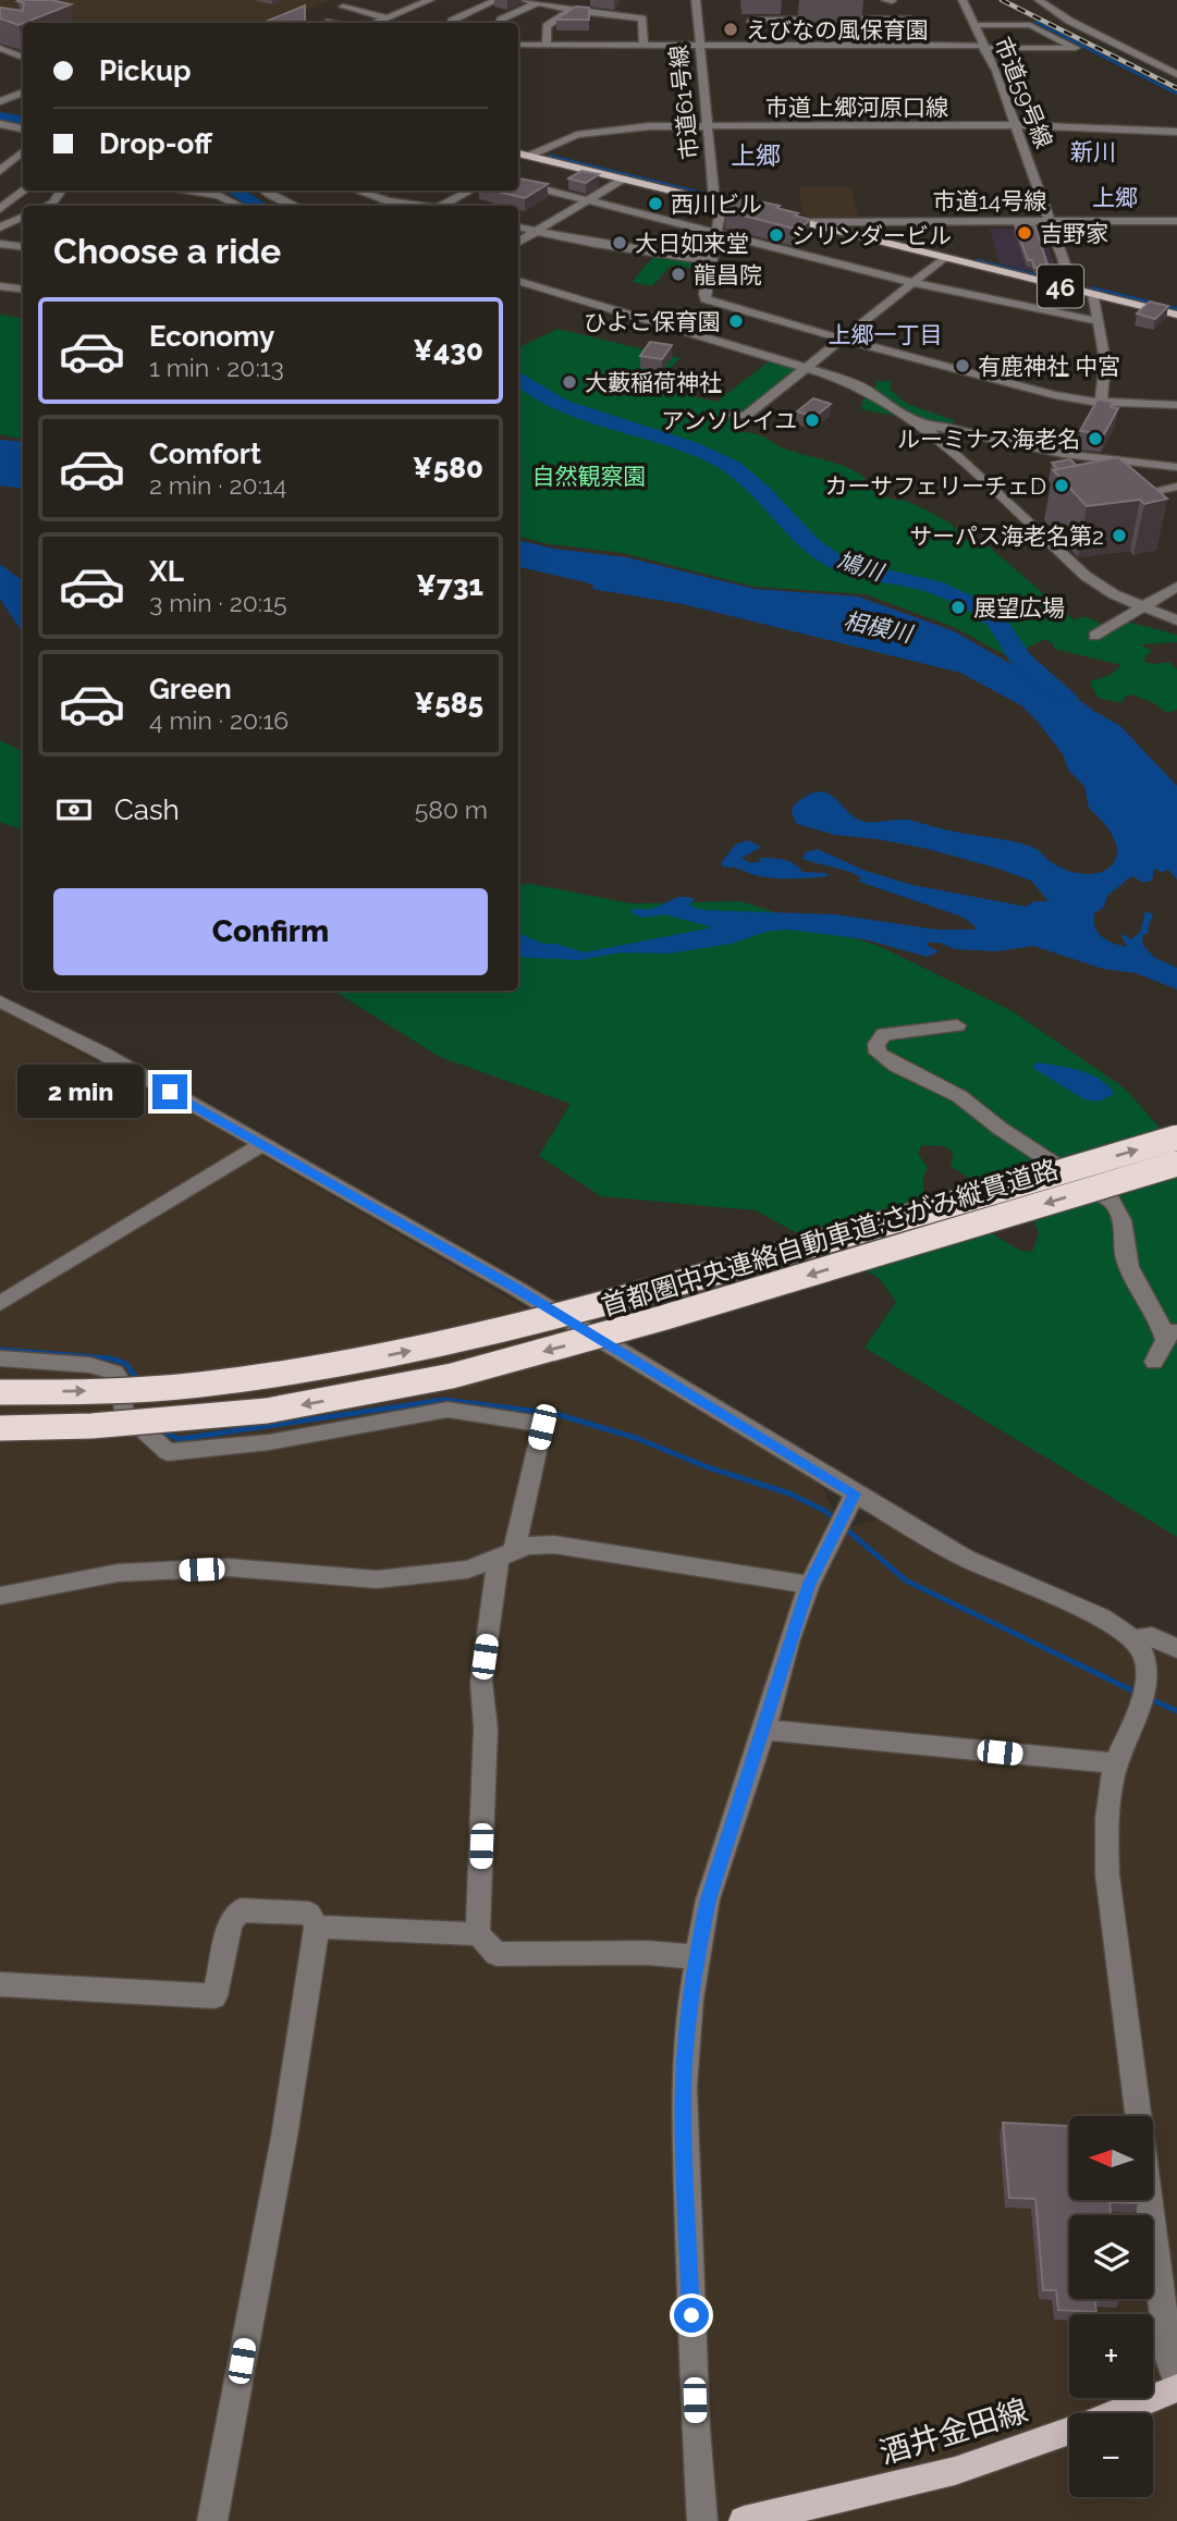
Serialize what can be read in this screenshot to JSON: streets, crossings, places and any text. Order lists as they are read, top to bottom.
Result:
{
  "streets": {
    "highway": ["首都圏中央連絡自動車道;さがみ縦貫道路"],
    "main road": ["46", "酒井金田線"],
    "street": [
      "市道59号線",
      "市道61号線",
      "市道上郷河原口線",
      "市道14号線"
    ]
  },
  "crossings": [
    ["市道59号線", "市道上郷河原口線"],
    ["市道59号線", "市道14号線"],
    ["市道59号線", "46"],
    ["市道61号線", "市道上郷河原口線"],
    ["市道61号線", "46"],
    ["市道上郷河原口線", "46"],
    ["市道14号線", "46"]
  ],
  "districts": [
    "新川",
    "上郷",
    "上郷",
    "上郷一丁目"
  ],
  "water": ["鳩川", "相模川"],
  "parks": ["自然観察園"],
  "places": [
    "えびなの風保育園",
    "西川ビル",
    "吉野家",
    "シリンダービル",
    "大日如来堂",
    "龍昌院",
    "ひよこ保育園",
    "有鹿神社 中宮",
    "大藪稲荷神社",
    "アンソレイユ",
    "ルーミナス海老名",
    "カーサフェリーチェD",
    "サーパス海老名第2",
    "展望広場"
  ],
  "north": "left",
  "page": {
    "banner": ["Pickup", "Drop-off"],
    "heading": "Choose a ride",
    "list": [
      {
        "name": "Economy",
        "note": "1 min · 20:13",
        "value": "¥430"
      },
      {
        "name": "Comfort",
        "note": "2 min · 20:14",
        "value": "¥580"
      },
      {
        "name": "XL",
        "note": "3 min · 20:15",
        "value": "¥731"
      },
      {
        "name": "Green",
        "note": "4 min · 20:16",
        "value": "¥585"
      }
    ],
    "pay": ["Cash", "580 m"],
    "buttons": "Confirm",
    "bubble": "2 min",
    "map_buttons": ["+", "−"]
  }
}
